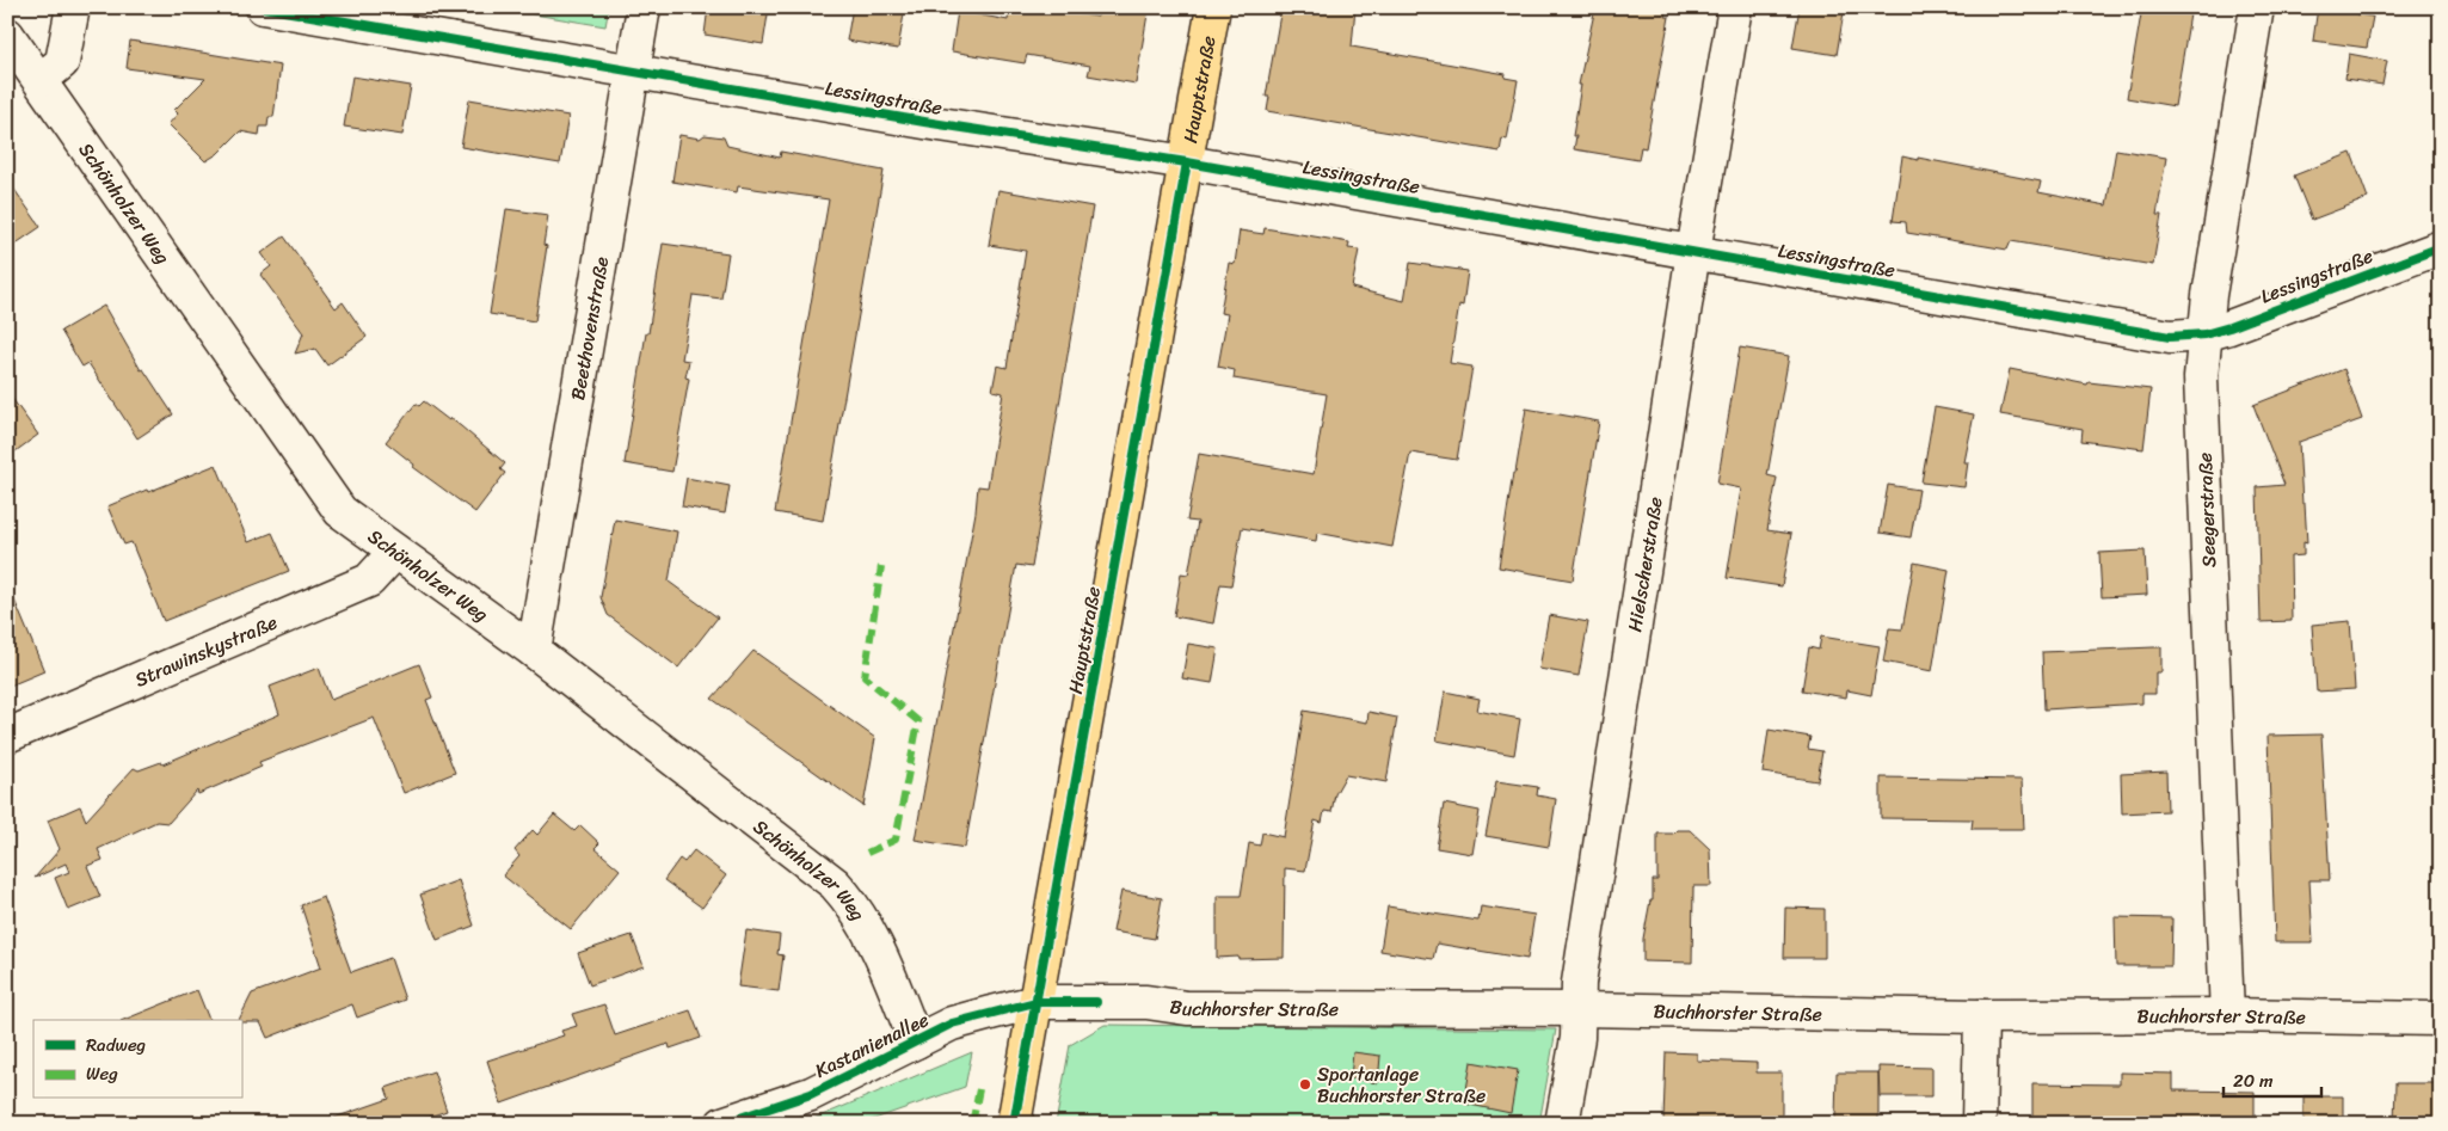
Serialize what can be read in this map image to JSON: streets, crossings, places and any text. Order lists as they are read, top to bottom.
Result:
{
  "streets": {
    "main road": ["Hauptstraße"],
    "street": [
      "Lessingstraße",
      "Schönholzer Weg",
      "Beethovenstraße",
      "Seegerstraße",
      "Hielscherstraße",
      "Strawinskystraße",
      "Buchhorster Straße",
      "Kastanienallee"
    ]
  },
  "crossings": [
    ["Hauptstraße", "Lessingstraße"],
    ["Hauptstraße", "Buchhorster Straße"],
    ["Hauptstraße", "Kastanienallee"],
    ["Lessingstraße", "Beethovenstraße"],
    ["Lessingstraße", "Seegerstraße"],
    ["Lessingstraße", "Hielscherstraße"],
    ["Schönholzer Weg", "Beethovenstraße"],
    ["Schönholzer Weg", "Strawinskystraße"],
    ["Schönholzer Weg", "Kastanienallee"],
    ["Seegerstraße", "Buchhorster Straße"],
    ["Hielscherstraße", "Buchhorster Straße"],
    ["Buchhorster Straße", "Kastanienallee"]
  ],
  "places": ["Sportanlage Buchhorster Straße"],
  "legend": ["Radweg", "Weg"],
  "scale_bar": "20 m"
}
